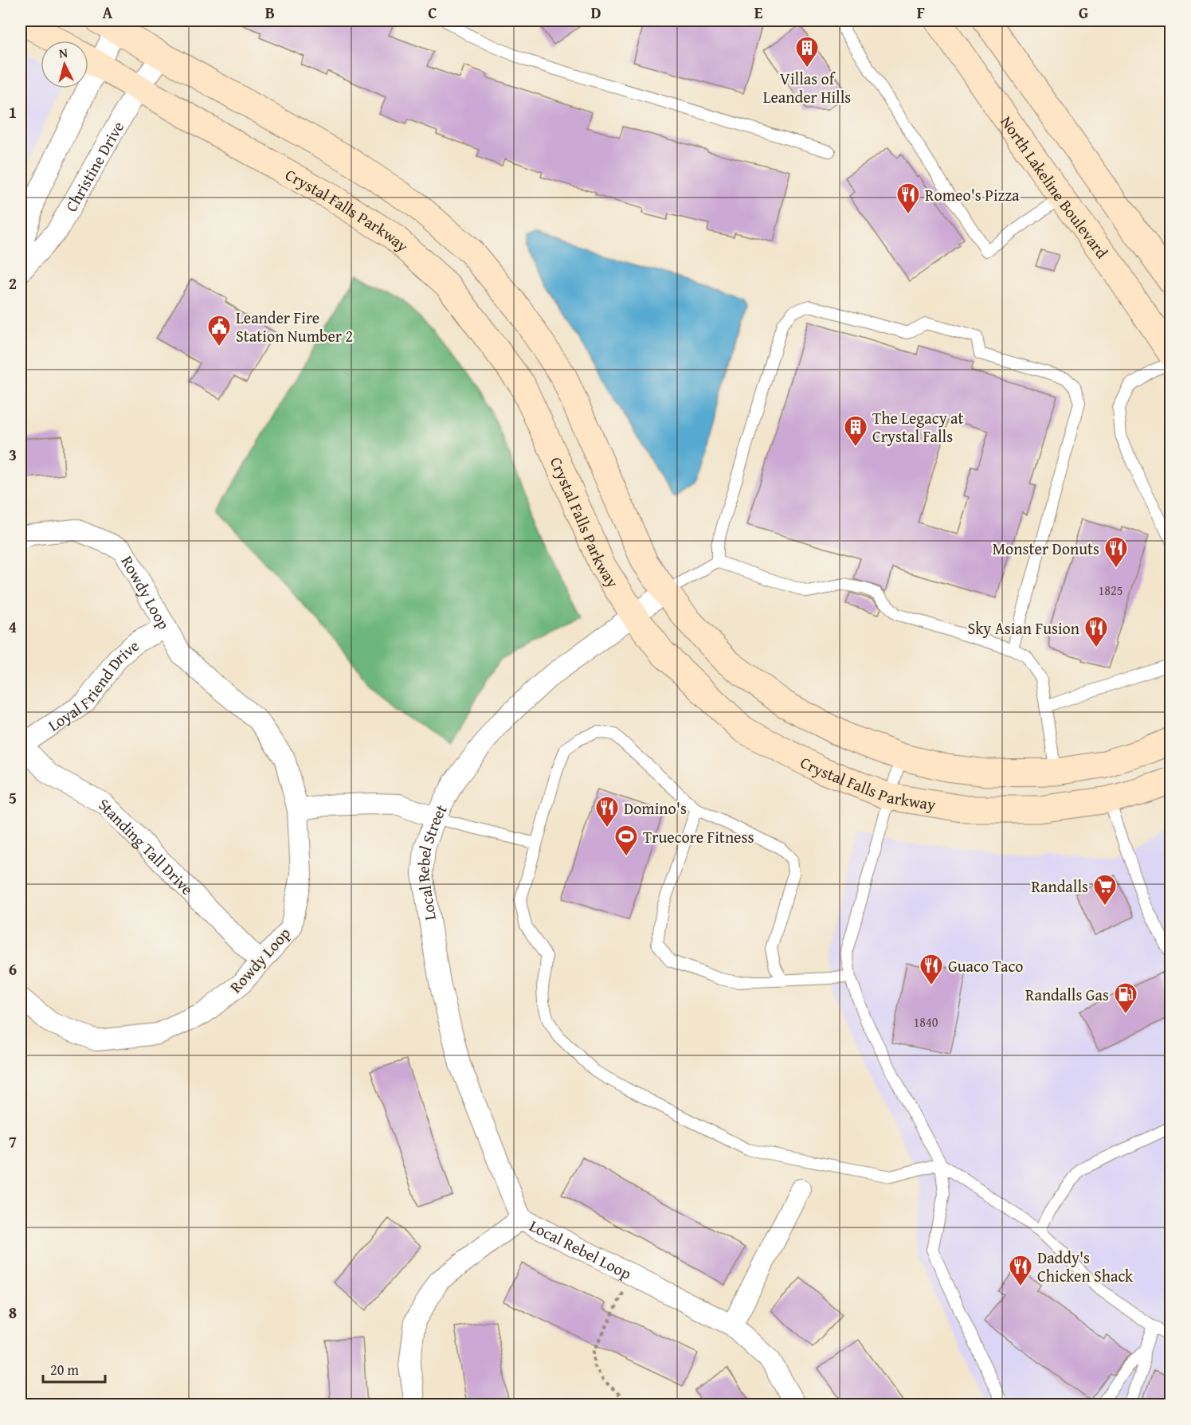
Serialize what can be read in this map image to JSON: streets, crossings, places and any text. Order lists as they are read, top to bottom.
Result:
{
  "streets": {
    "street": [
      "Christine Drive",
      "North Lakeline Boulevard",
      "Crystal Falls Parkway",
      "Rowdy Loop",
      "Loyal Friend Drive",
      "Standing Tall Drive",
      "Local Rebel Street",
      "Local Rebel Loop"
    ]
  },
  "crossings": [
    ["Christine Drive", "Crystal Falls Parkway"],
    ["Crystal Falls Parkway", "Local Rebel Street"],
    ["Rowdy Loop", "Loyal Friend Drive"],
    ["Rowdy Loop", "Standing Tall Drive"],
    ["Loyal Friend Drive", "Standing Tall Drive"],
    ["Local Rebel Street", "Local Rebel Loop"]
  ],
  "places": {
    "building": ["Villas of Leander Hills", "The Legacy at Crystal Falls"],
    "restaurant": [
      "Romeo's Pizza",
      "Monster Donuts",
      "Sky Asian Fusion",
      "Domino's",
      "Guaco Taco",
      "Daddy's Chicken Shack"
    ],
    "public building": ["Leander Fire Station Number 2"],
    "sports": ["Truecore Fitness"],
    "supermarket": ["Randalls"],
    "fuel station": ["Randalls Gas"]
  },
  "house_numbers": ["1825", "1840"],
  "scale_bar": "20 m",
  "north": "top",
  "grid": {
    "columns": [
      "A",
      "B",
      "C",
      "D",
      "E",
      "F",
      "G"
    ],
    "rows": [
      "1",
      "2",
      "3",
      "4",
      "5",
      "6",
      "7",
      "8"
    ]
  }
}
